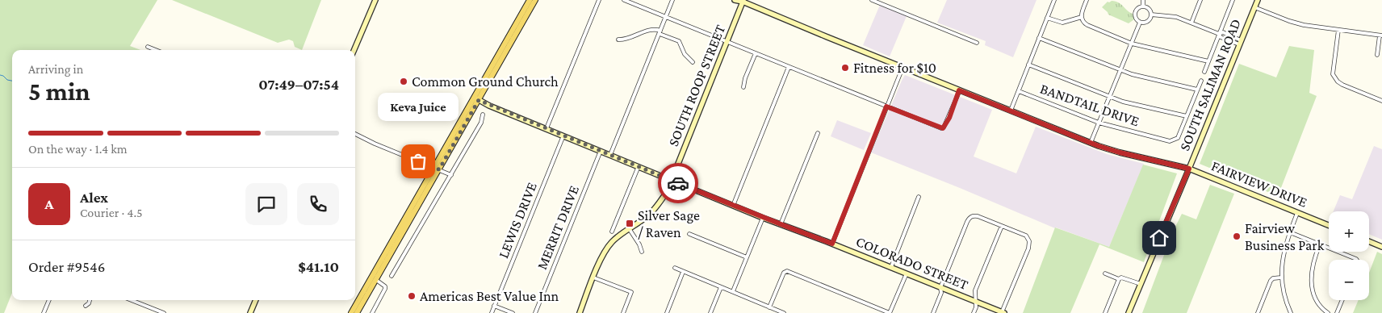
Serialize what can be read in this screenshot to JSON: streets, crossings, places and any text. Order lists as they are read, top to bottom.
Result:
{
  "streets": {
    "street": [
      "SOUTH SALIMAN ROAD",
      "SOUTH ROOP STREET",
      "BANDTAIL DRIVE",
      "FAIRVIEW DRIVE",
      "LEWIS DRIVE",
      "MERRIT DRIVE",
      "COLORADO STREET"
    ]
  },
  "crossings": [
    ["SOUTH SALIMAN ROAD", "FAIRVIEW DRIVE"],
    ["SOUTH ROOP STREET", "FAIRVIEW DRIVE"],
    ["SOUTH ROOP STREET", "COLORADO STREET"],
    ["LEWIS DRIVE", "COLORADO STREET"],
    ["MERRIT DRIVE", "COLORADO STREET"]
  ],
  "places": {
    "other": [
      "Fitness for $10",
      "Common Ground Church",
      "Keva Juice",
      "Fairview Business Park",
      "Americas Best Value Inn"
    ],
    "transit": ["Silver Sage / Raven"]
  },
  "page": {
    "heading": ["5 min", "Arriving in", "07:49–07:54"],
    "panel": [
      "Alex",
      "Courier · 4.5",
      "Order #9546",
      "$41.10"
    ],
    "bubble": "Keva Juice",
    "bar": "On the way · 1.4 km",
    "round": "A",
    "map_buttons": ["+", "−"]
  }
}
